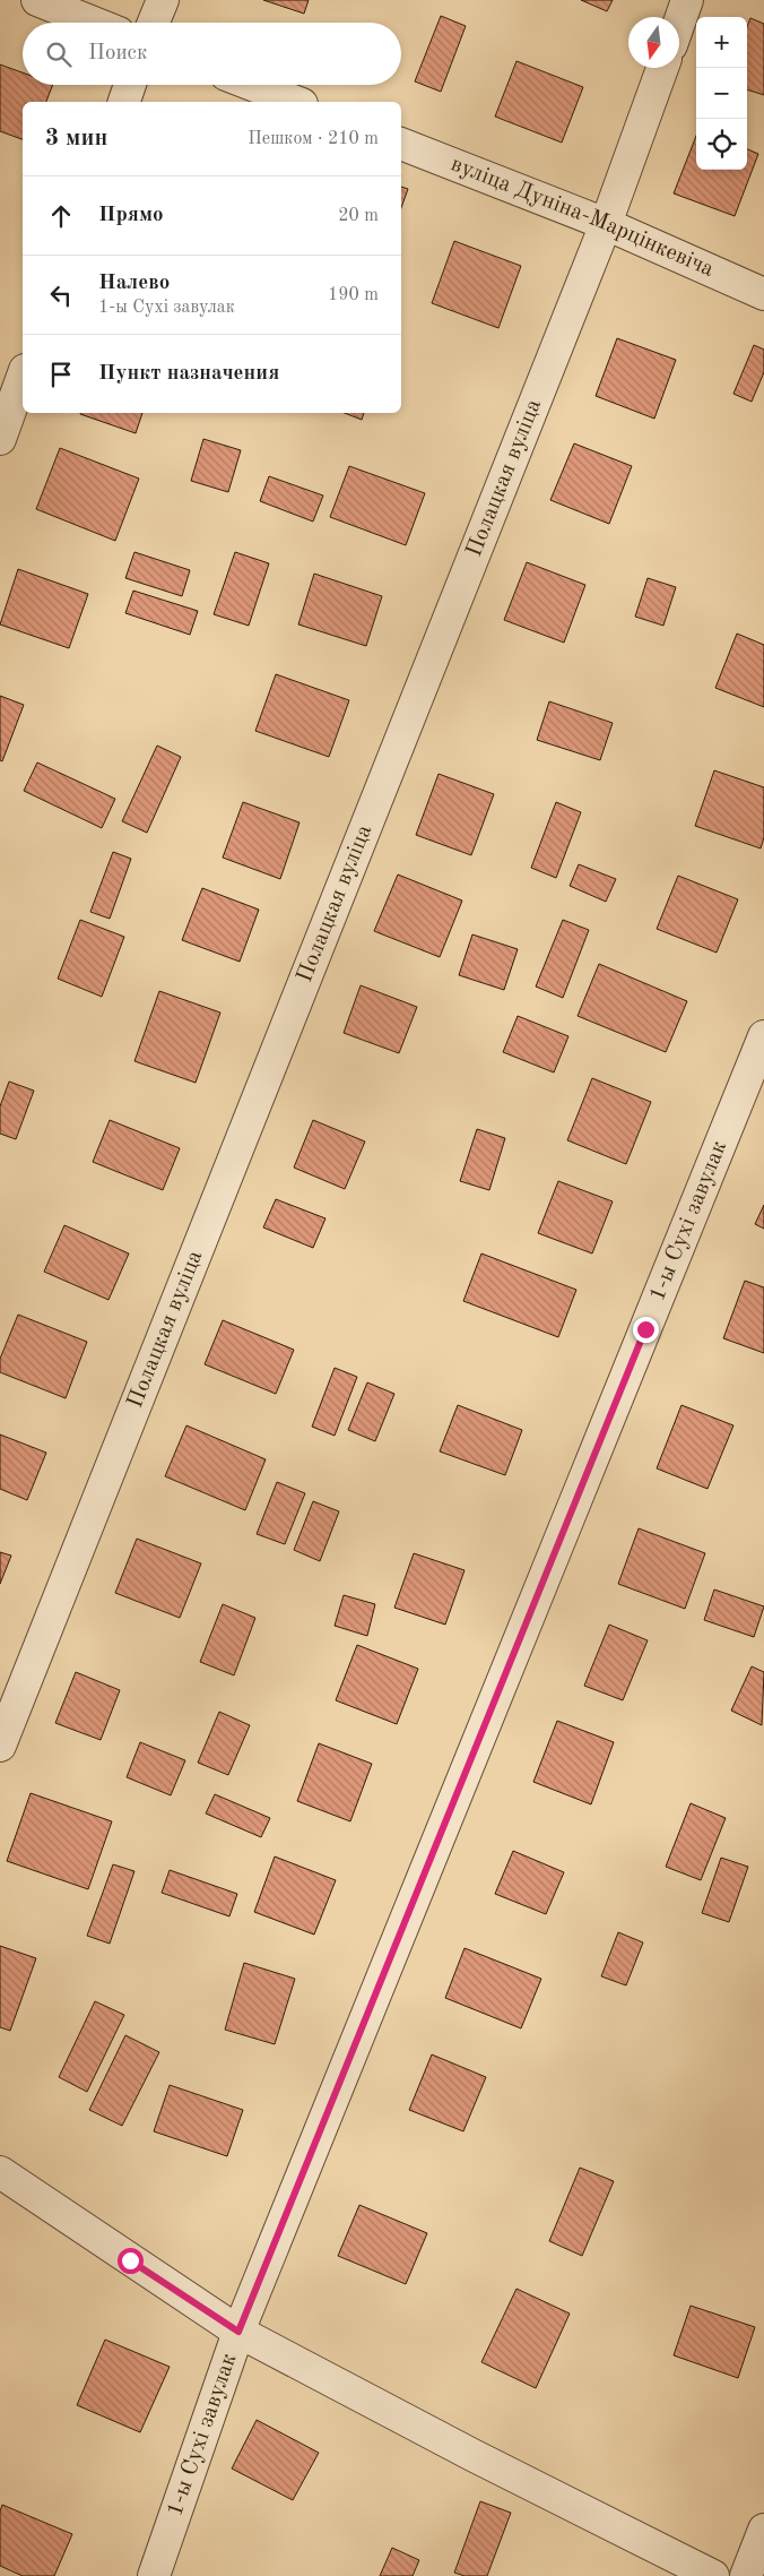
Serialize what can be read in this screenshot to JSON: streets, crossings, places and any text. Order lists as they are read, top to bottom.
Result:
{
  "streets": {
    "street": ["вуліца Дуніна-Марцінкевіча", "Полацкая вуліца", "1-ы Сухі завулак"]
  },
  "crossings": [
    ["вуліца Дуніна-Марцінкевіча", "Полацкая вуліца"]
  ],
  "north": "bottom",
  "page": {
    "map_buttons": ["+", "−"],
    "search": "Поиск",
    "heading": ["3 мин", "Пешком · 210 m"],
    "list": [
      ["Прямо", "20 m"],
      ["Налево", "1-ы Сухі завулак", "190 m"],
      "Пункт назначения"
    ]
  }
}
